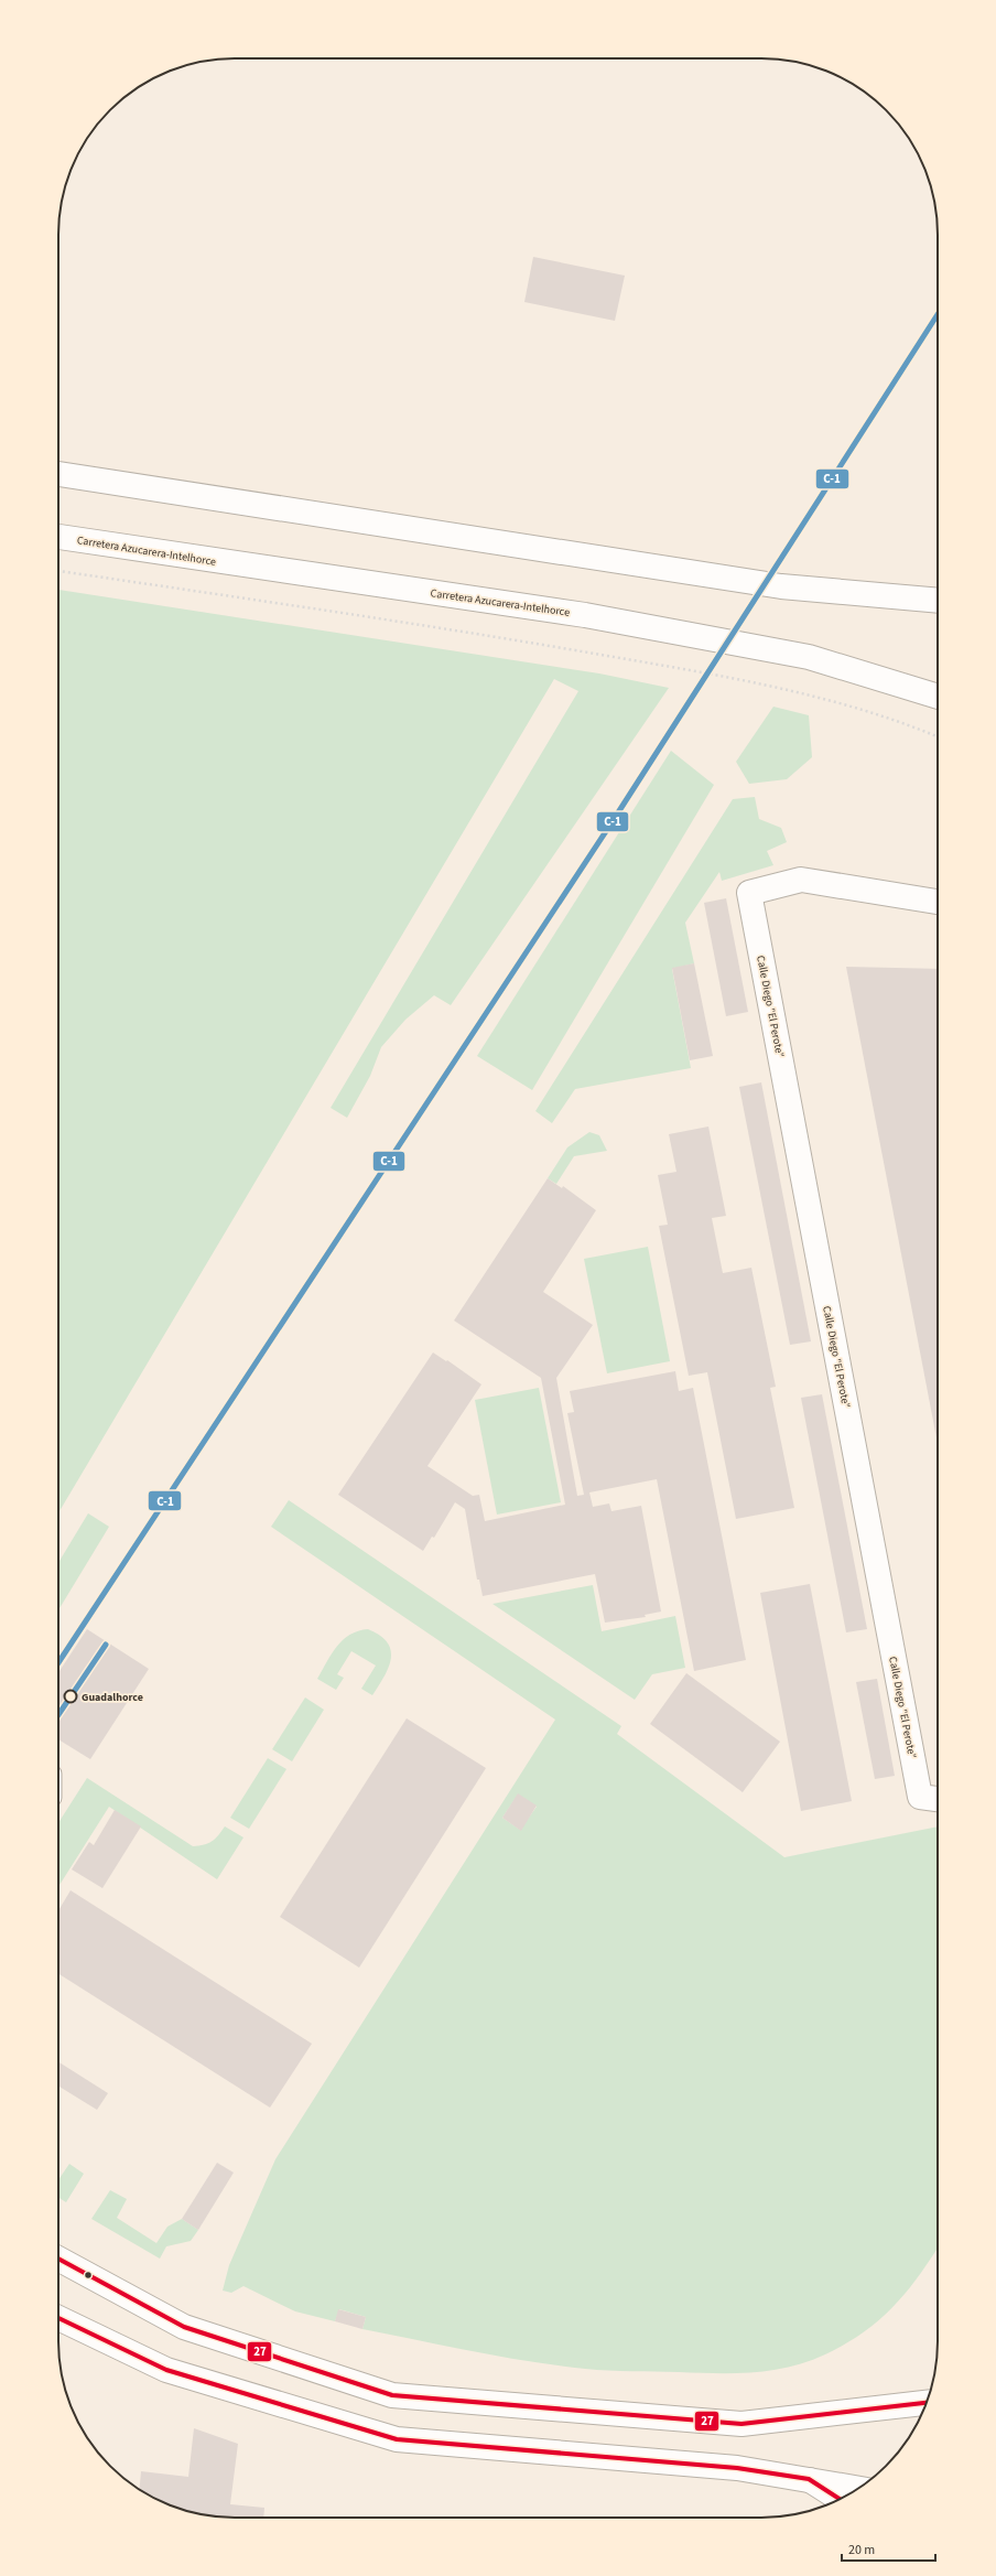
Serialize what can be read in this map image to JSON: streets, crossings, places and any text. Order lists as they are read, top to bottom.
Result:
{
  "streets": {
    "main road": ["Carretera Azucarera-Intelhorce", "Calle Diego \"El Perote\""]
  },
  "places": ["Guadalhorce"],
  "lines": ["transit line C-1", "transit line 27"],
  "scale_bar": "20 m"
}
